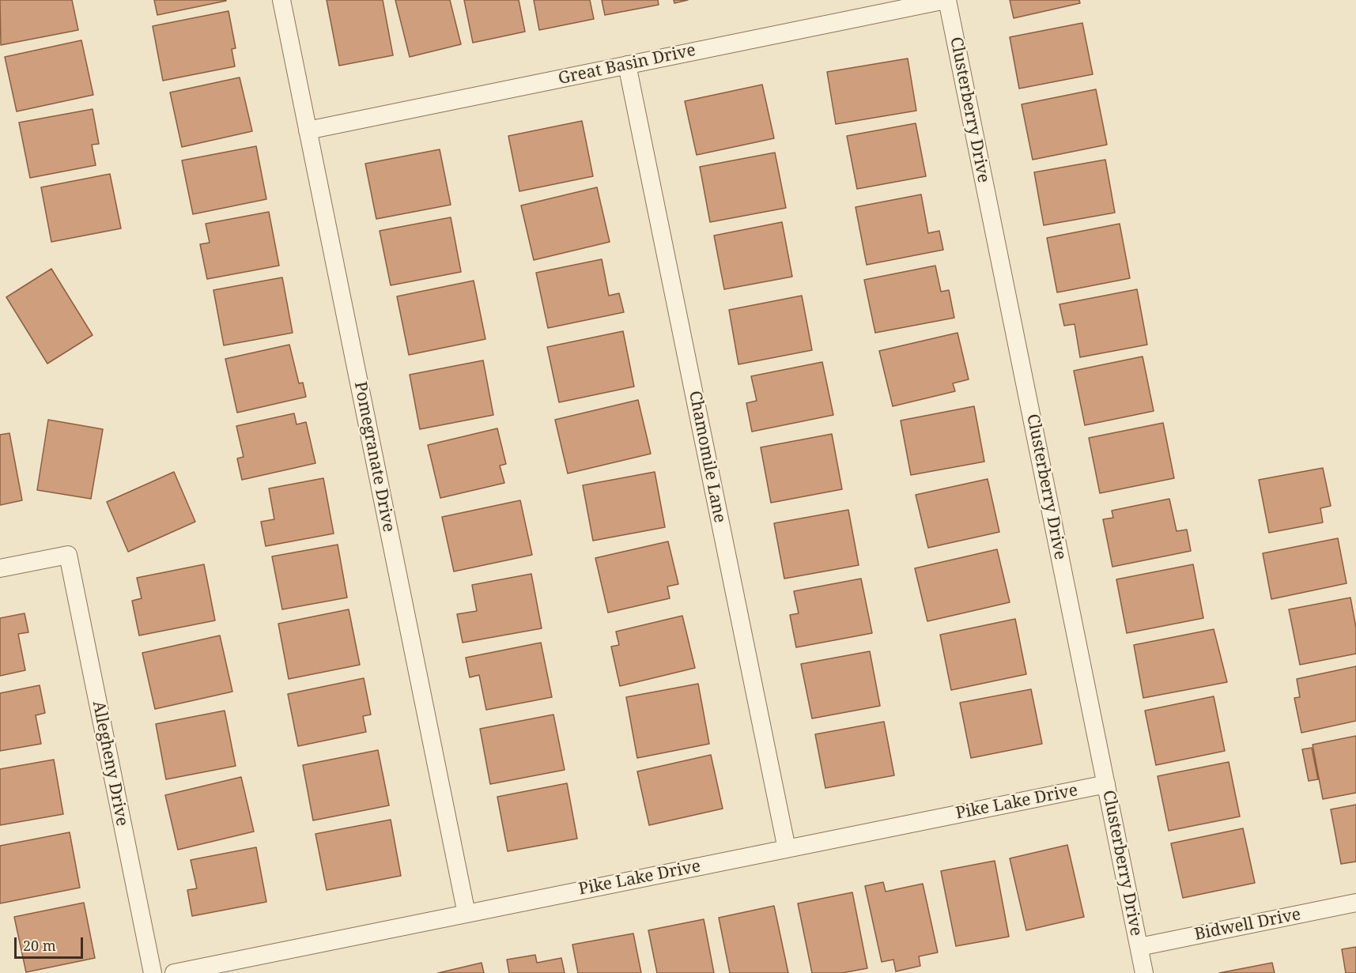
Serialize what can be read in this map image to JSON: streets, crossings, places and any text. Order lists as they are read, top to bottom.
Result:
{
  "streets": {
    "street": [
      "Great Basin Drive",
      "Clusterberry Drive",
      "Pomegranate Drive",
      "Chamomile Lane",
      "Allegheny Drive",
      "Pike Lake Drive",
      "Bidwell Drive"
    ]
  },
  "crossings": [
    ["Great Basin Drive", "Clusterberry Drive"],
    ["Great Basin Drive", "Pomegranate Drive"],
    ["Great Basin Drive", "Chamomile Lane"],
    ["Clusterberry Drive", "Pike Lake Drive"],
    ["Clusterberry Drive", "Bidwell Drive"],
    ["Pomegranate Drive", "Pike Lake Drive"],
    ["Chamomile Lane", "Pike Lake Drive"]
  ],
  "scale_bar": "20 m"
}
